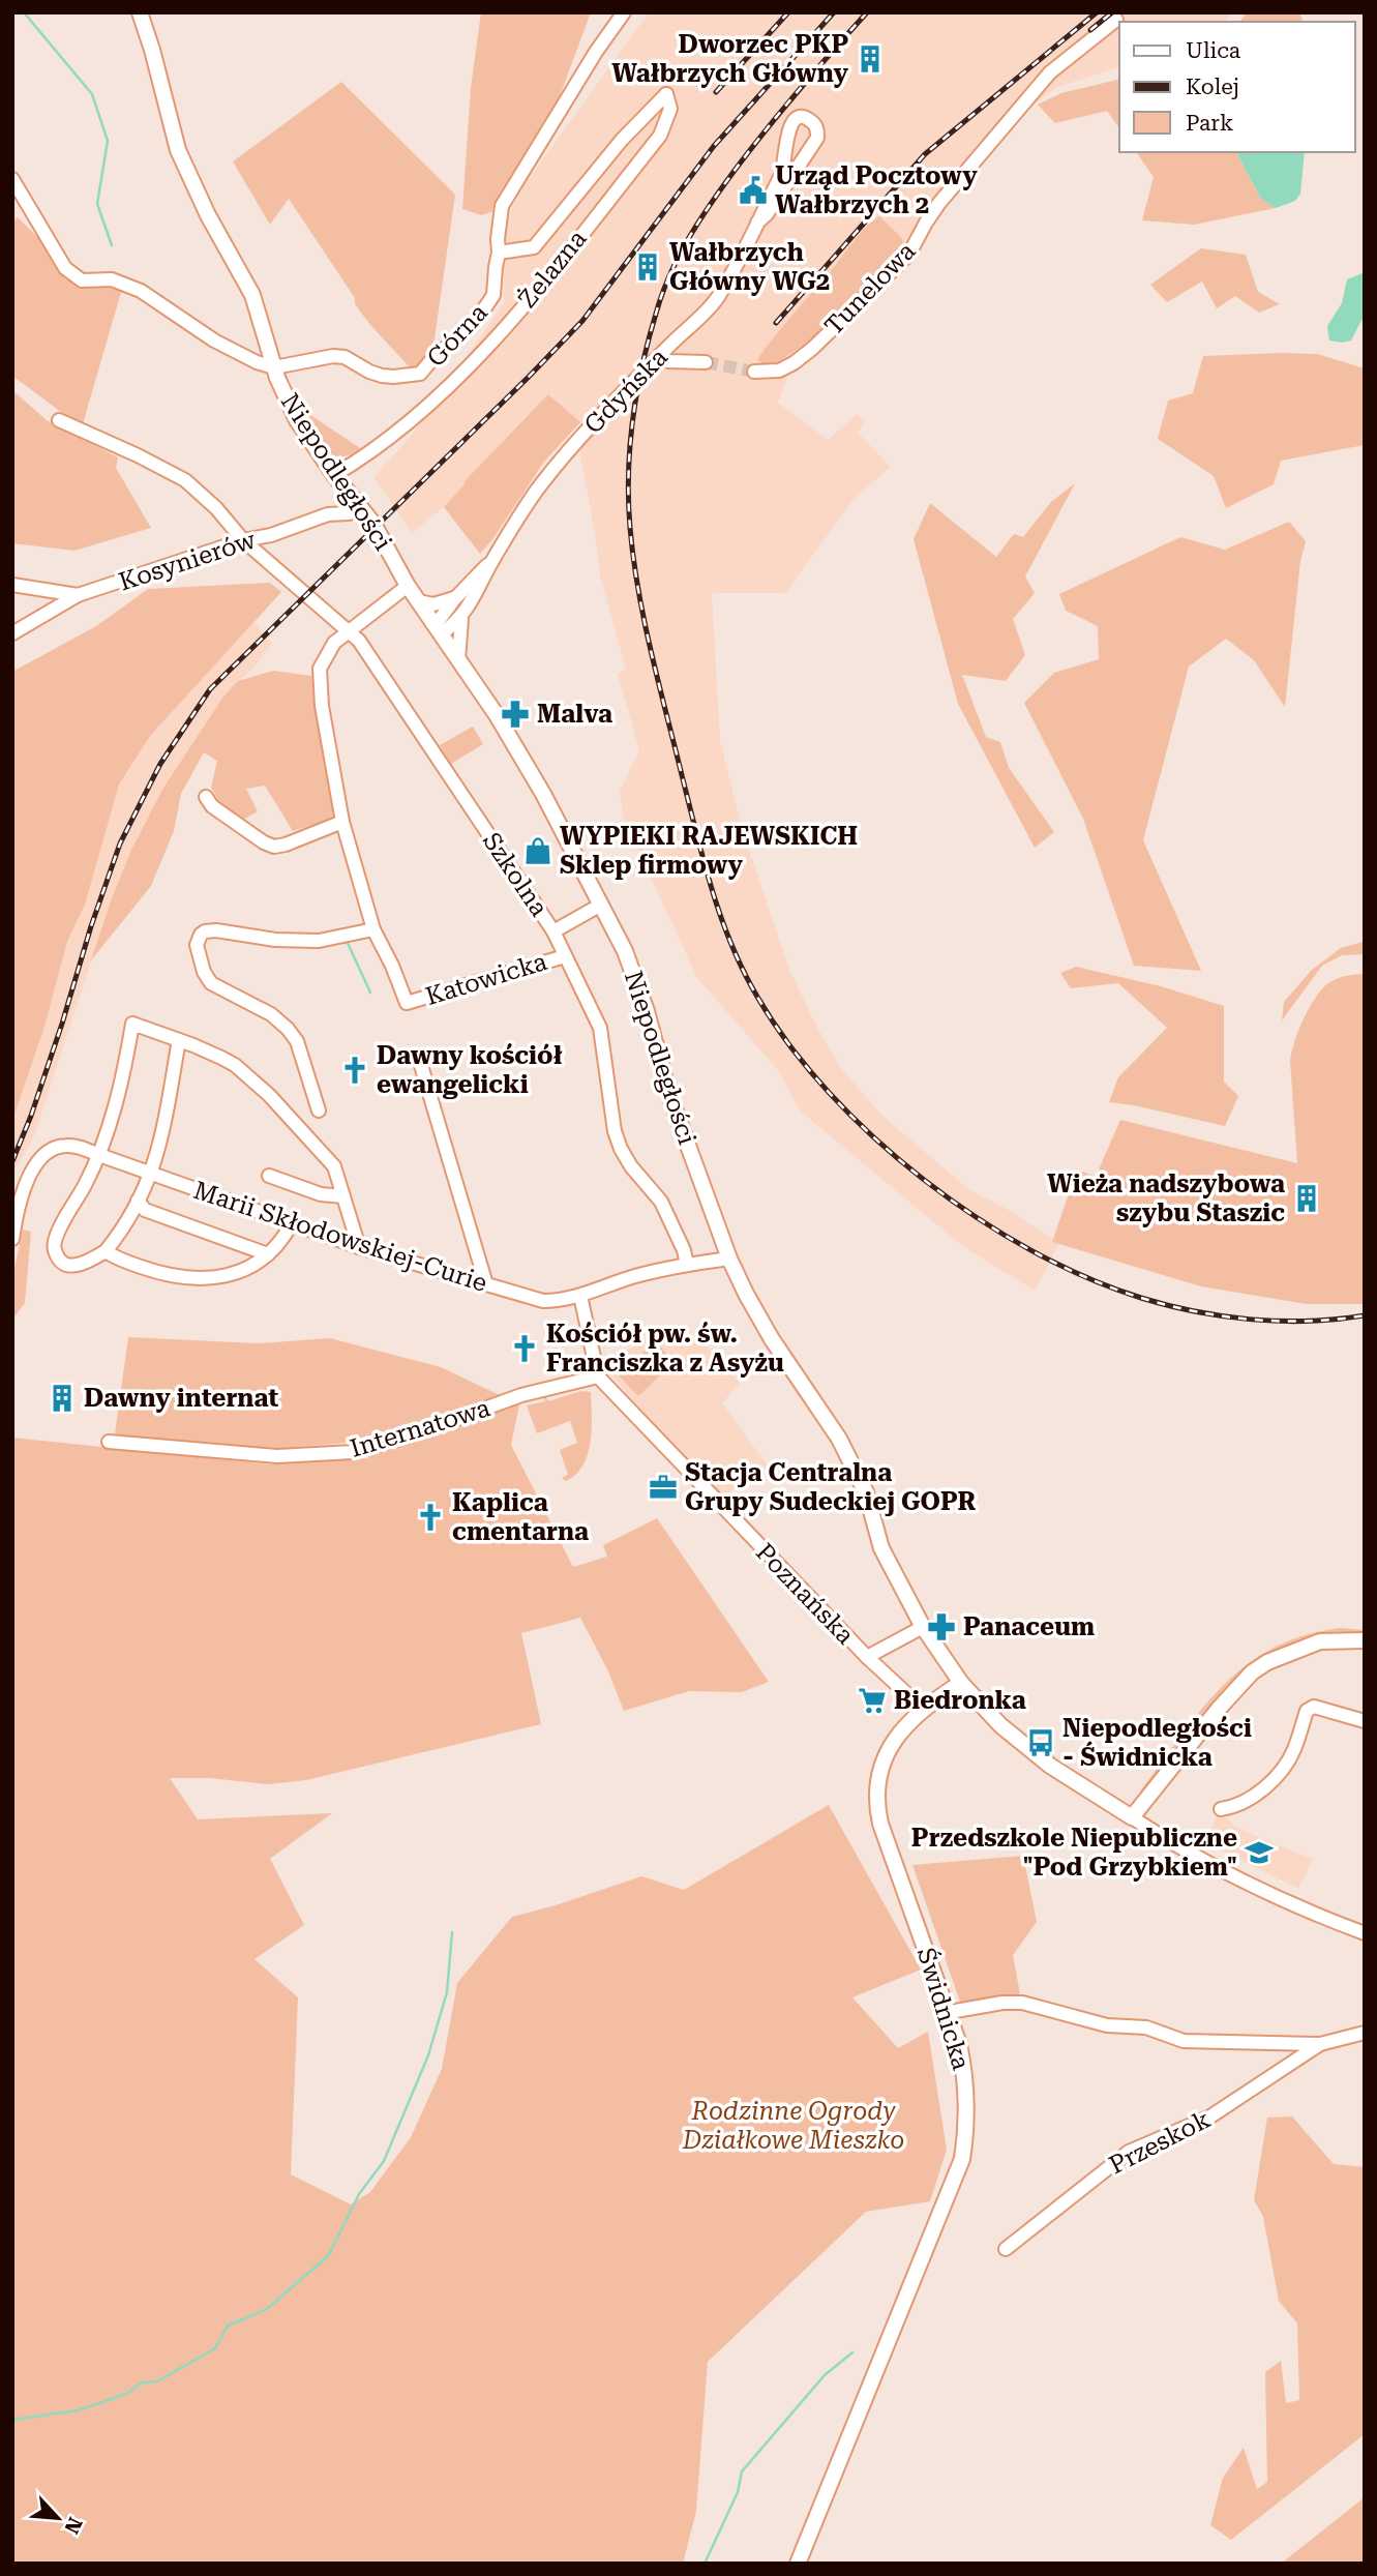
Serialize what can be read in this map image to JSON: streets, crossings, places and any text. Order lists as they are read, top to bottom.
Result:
{
  "streets": {
    "main road": ["Niepodległości", "Świdnicka"],
    "street": [
      "Żelazna",
      "Tunelowa",
      "Górna",
      "Gdyńska",
      "Kosynierów",
      "Szkolna",
      "Katowicka",
      "Marii Skłodowskiej-Curie",
      "Internatowa",
      "Poznańska",
      "Przeskok"
    ]
  },
  "crossings": [
    ["Żelazna", "Górna"],
    ["Żelazna", "Niepodległości"],
    ["Górna", "Niepodległości"],
    ["Gdyńska", "Niepodległości"],
    ["Niepodległości", "Kosynierów"],
    ["Niepodległości", "Marii Skłodowskiej-Curie"],
    ["Niepodległości", "Świdnicka"],
    ["Kosynierów", "Szkolna"],
    ["Szkolna", "Katowicka"],
    ["Szkolna", "Marii Skłodowskiej-Curie"],
    ["Internatowa", "Poznańska"],
    ["Poznańska", "Świdnicka"],
    ["Świdnicka", "Przeskok"]
  ],
  "parks": ["Rodzinne Ogrody Działkowe Mieszko"],
  "places": {
    "building": [
      "Dworzec PKP Wałbrzych Główny",
      "Wałbrzych Główny WG2",
      "Wieża nadszybowa szybu Staszic",
      "Dawny internat"
    ],
    "public building": ["Urząd Pocztowy Wałbrzych 2"],
    "pharmacy": ["Malva", "Panaceum"],
    "shop": ["WYPIEKI RAJEWSKICH Sklep firmowy"],
    "church": ["Dawny kościół ewangelicki", "Kościół pw. św. Franciszka z Asyżu", "Kaplica cmentarna"],
    "office": ["Stacja Centralna Grupy Sudeckiej GOPR"],
    "supermarket": ["Biedronka"],
    "bus stop": ["Niepodległości - Świdnicka"],
    "school or university": ["Przedszkole Niepubliczne \"Pod Grzybkiem\""]
  },
  "legend": ["Ulica", "Kolej", "Park"],
  "north": "bottom right"
}
